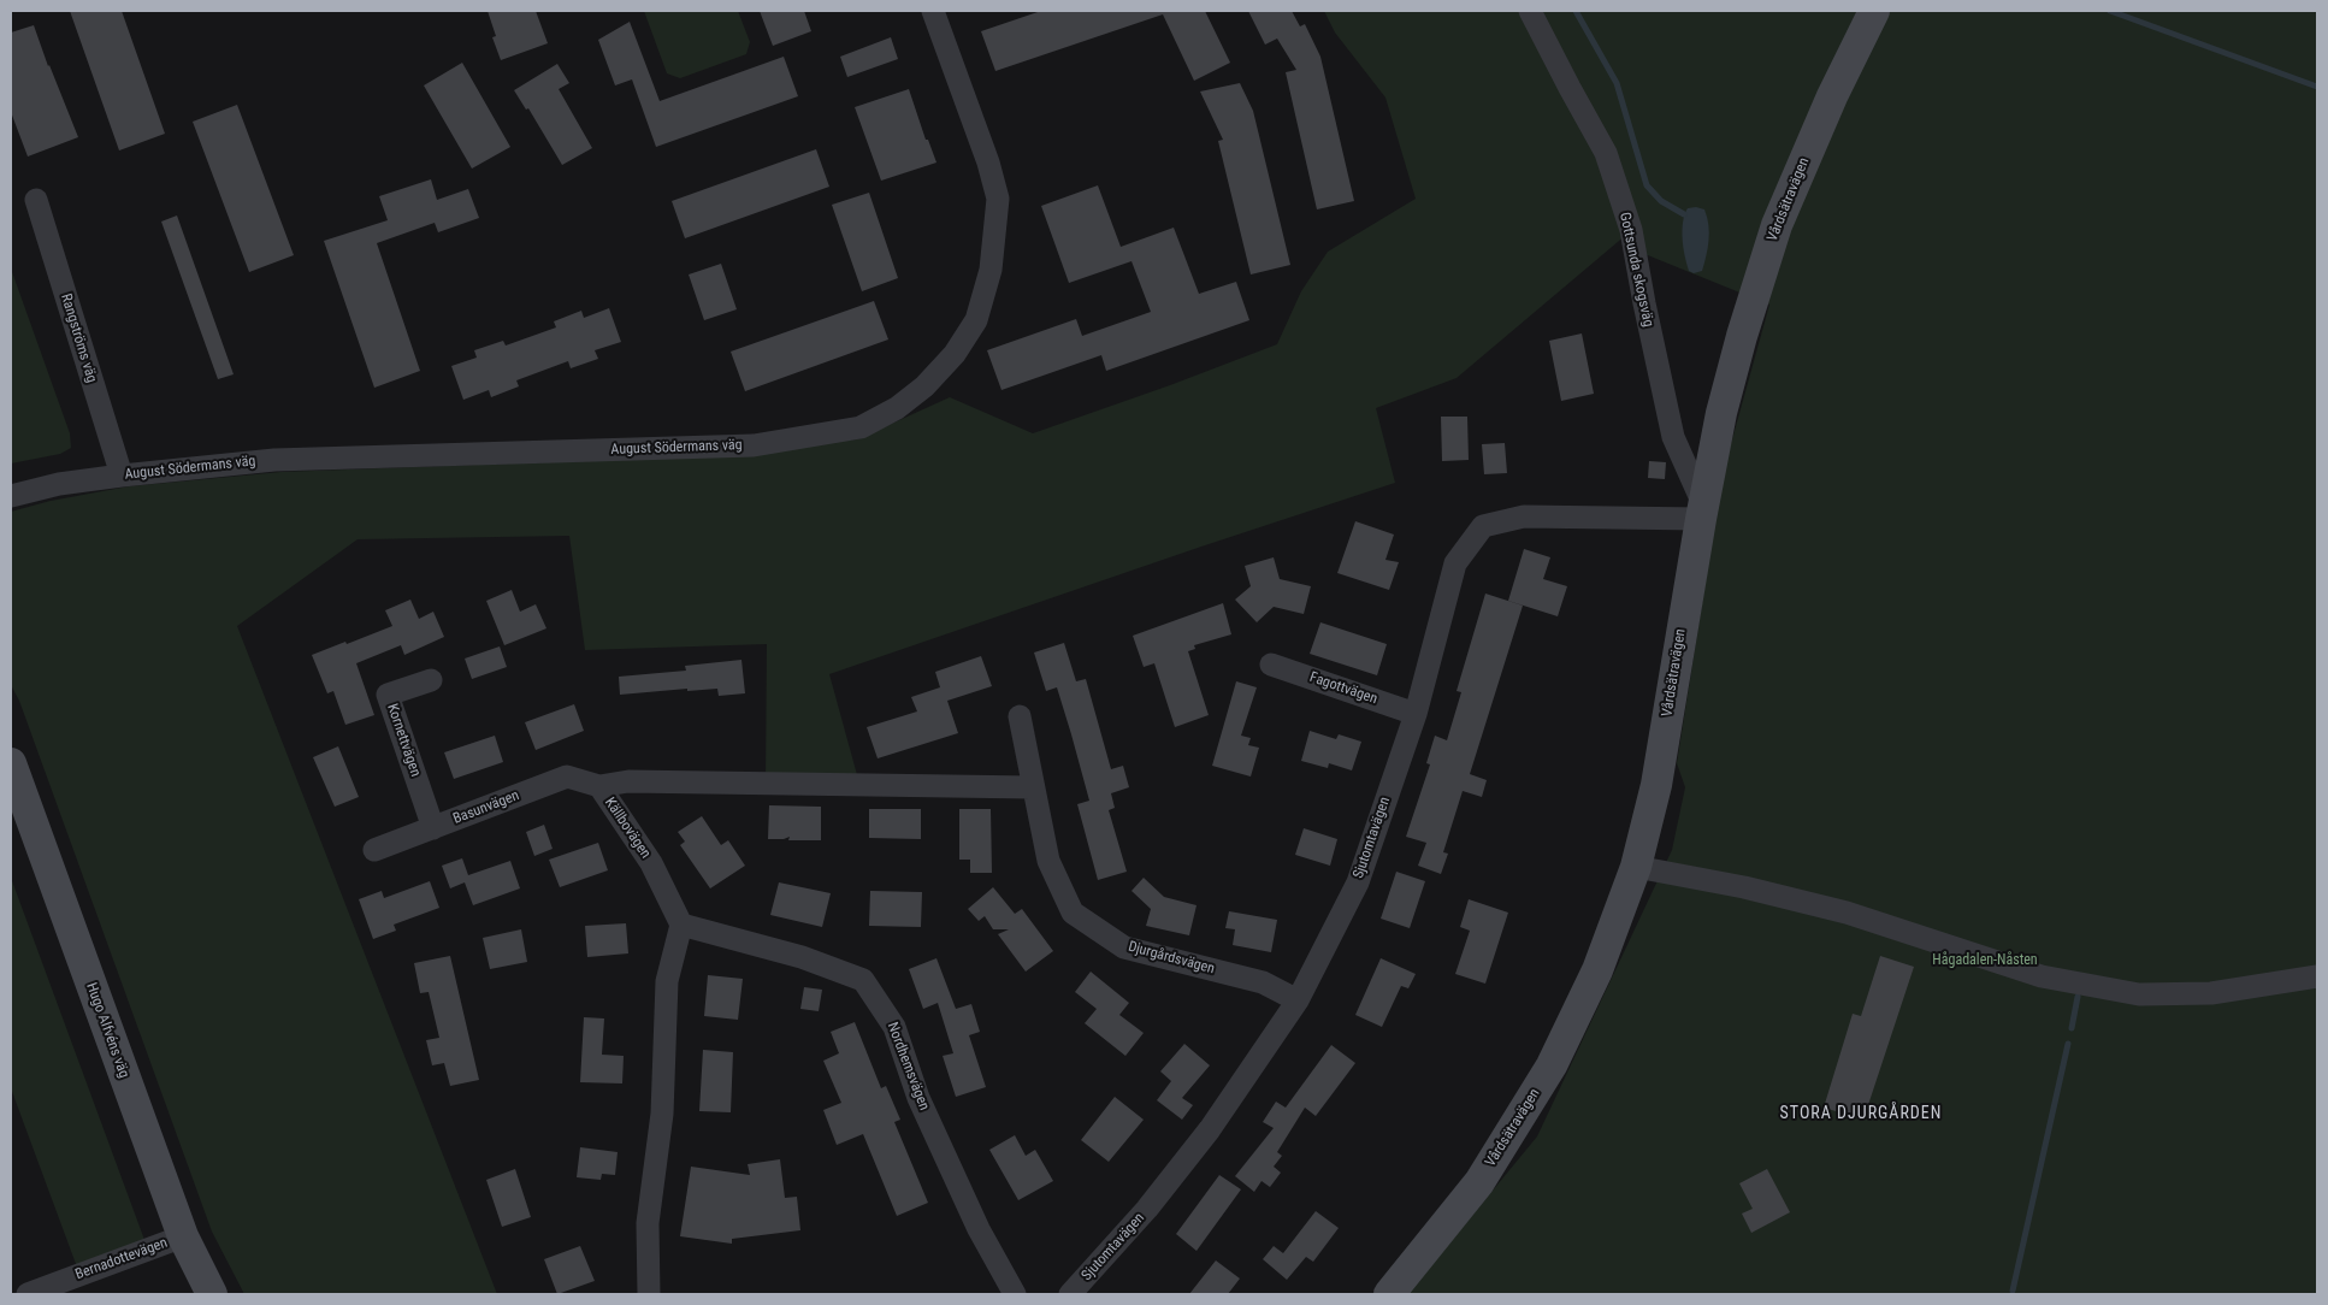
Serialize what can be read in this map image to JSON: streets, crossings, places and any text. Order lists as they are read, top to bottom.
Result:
{
  "streets": {
    "street": [
      "Vårdsätravägen",
      "Gottsunda skogsväg",
      "Rangströms väg",
      "August Södermans väg",
      "Fagottvägen",
      "Kornettvägen",
      "Basunvägen",
      "Källbovägen",
      "Sjutomtavägen",
      "Djurgårdsvägen",
      "Hugo Alfvéns väg",
      "Nordhemsvägen",
      "Bernadottevägen"
    ]
  },
  "crossings": [
    ["Vårdsätravägen", "Gottsunda skogsväg"],
    ["Vårdsätravägen", "Sjutomtavägen"],
    ["Gottsunda skogsväg", "Sjutomtavägen"],
    ["Rangströms väg", "August Södermans väg"],
    ["Fagottvägen", "Sjutomtavägen"],
    ["Kornettvägen", "Basunvägen"],
    ["Basunvägen", "Källbovägen"],
    ["Källbovägen", "Djurgårdsvägen"],
    ["Källbovägen", "Nordhemsvägen"],
    ["Sjutomtavägen", "Djurgårdsvägen"],
    ["Hugo Alfvéns väg", "Bernadottevägen"]
  ],
  "districts": ["STORA DJURGÅRDEN"],
  "parks": ["Hågadalen-Nåsten"]
}
